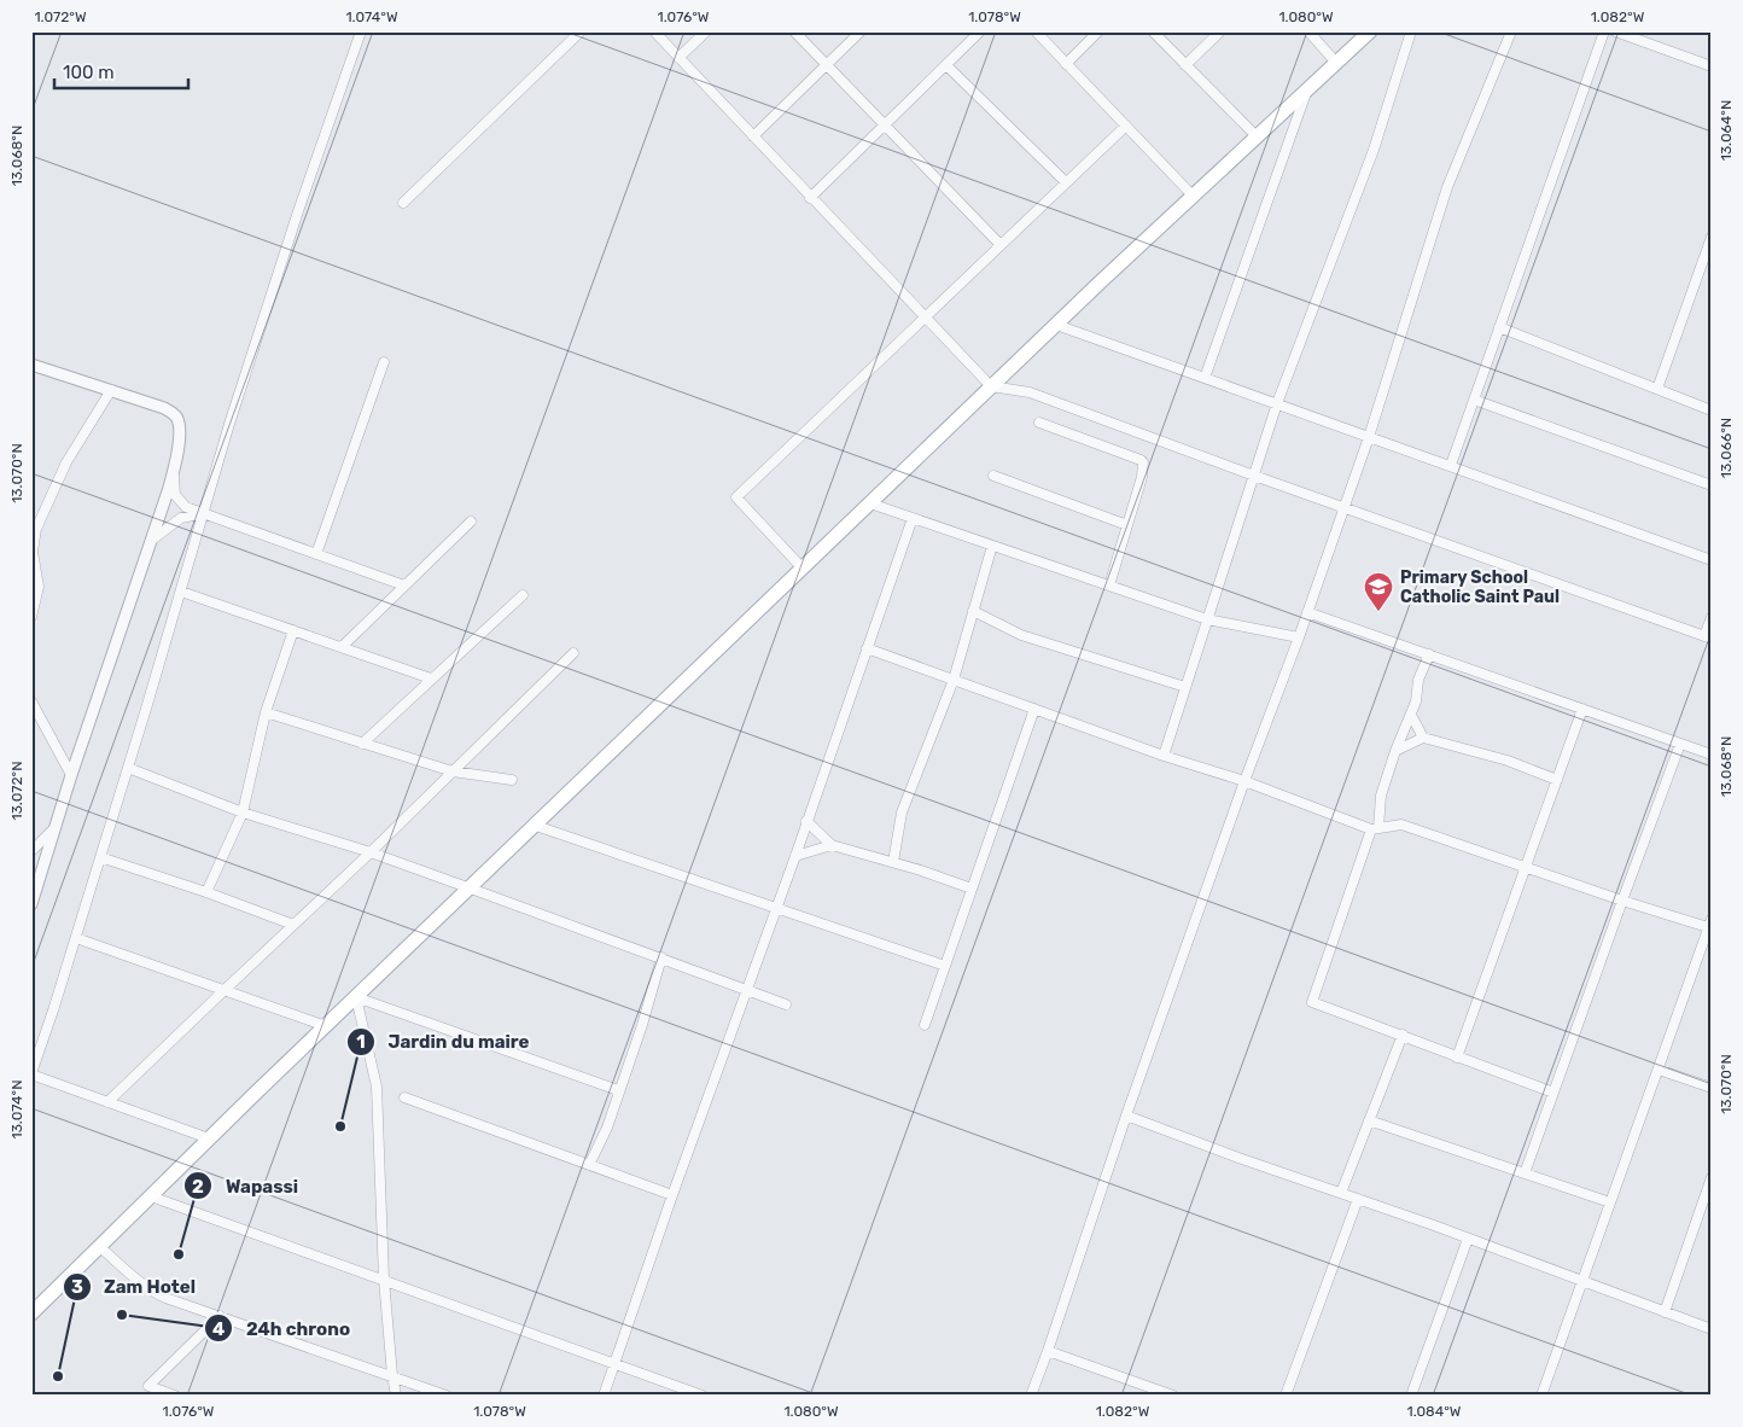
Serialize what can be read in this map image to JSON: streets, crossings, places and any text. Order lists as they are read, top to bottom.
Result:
{
  "places": {
    "school or university": ["Primary School Catholic Saint Paul"],
    "other": [
      "Jardin du maire",
      "Wapassi",
      "24h chrono",
      "Zam Hotel"
    ]
  },
  "scale_bar": "100 m",
  "coordinates": [
    "1.072°W",
    "1.074°W",
    "1.076°W",
    "1.078°W",
    "1.080°W",
    "1.082°W",
    "13.064°N",
    "13.068°N",
    "13.066°N",
    "13.070°N",
    "13.072°N",
    "13.074°N",
    "1.084°W"
  ]
}
